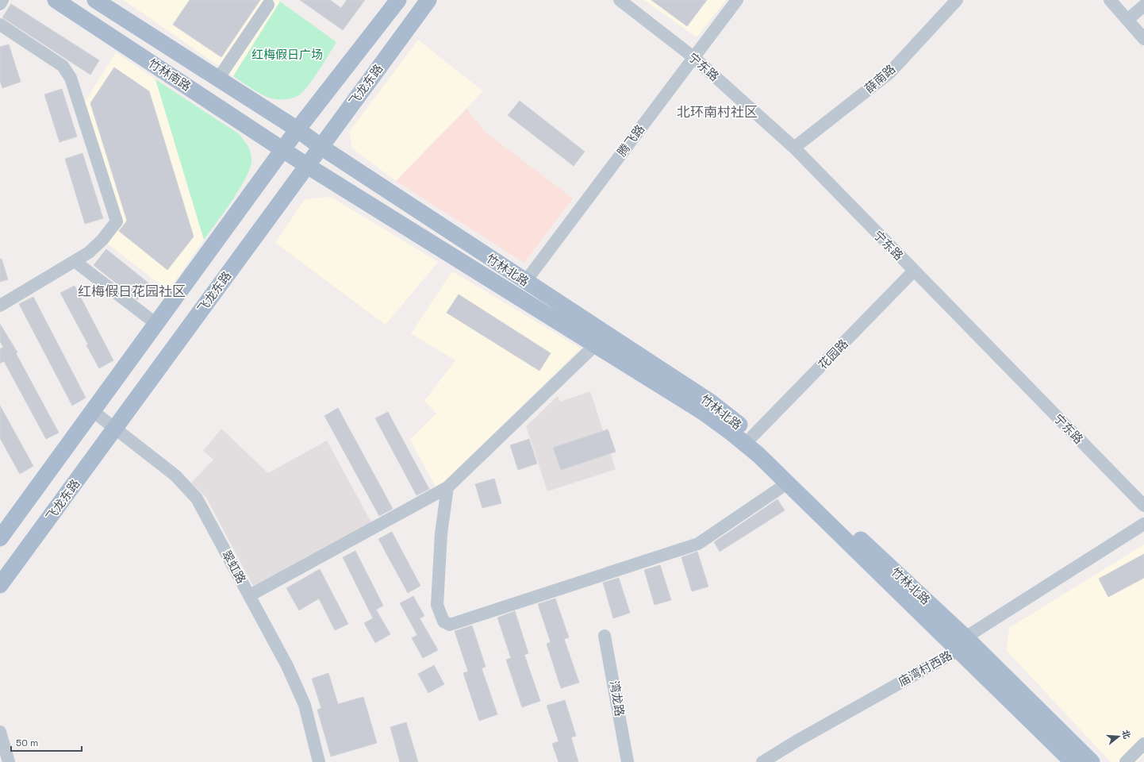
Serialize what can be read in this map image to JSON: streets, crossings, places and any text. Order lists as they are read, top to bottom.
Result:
{
  "streets": {
    "main road": ["竹林南路", "飞龙东路", "竹林北路"],
    "street": [
      "宁东路",
      "薛南路",
      "腾飞路",
      "花园路",
      "翠虹路",
      "庙湾村西路",
      "湾龙路"
    ]
  },
  "crossings": [
    ["宁东路", "薛南路"],
    ["宁东路", "腾飞路"],
    ["宁东路", "花园路"],
    ["竹林南路", "竹林北路"],
    ["飞龙东路", "竹林北路"],
    ["飞龙东路", "翠虹路"],
    ["腾飞路", "竹林北路"],
    ["竹林北路", "花园路"],
    ["竹林北路", "庙湾村西路"]
  ],
  "districts": ["北环南村社区", "红梅假日花园社区"],
  "parks": ["红梅假日广场"],
  "scale_bar": "50 m",
  "north": "right"
}
